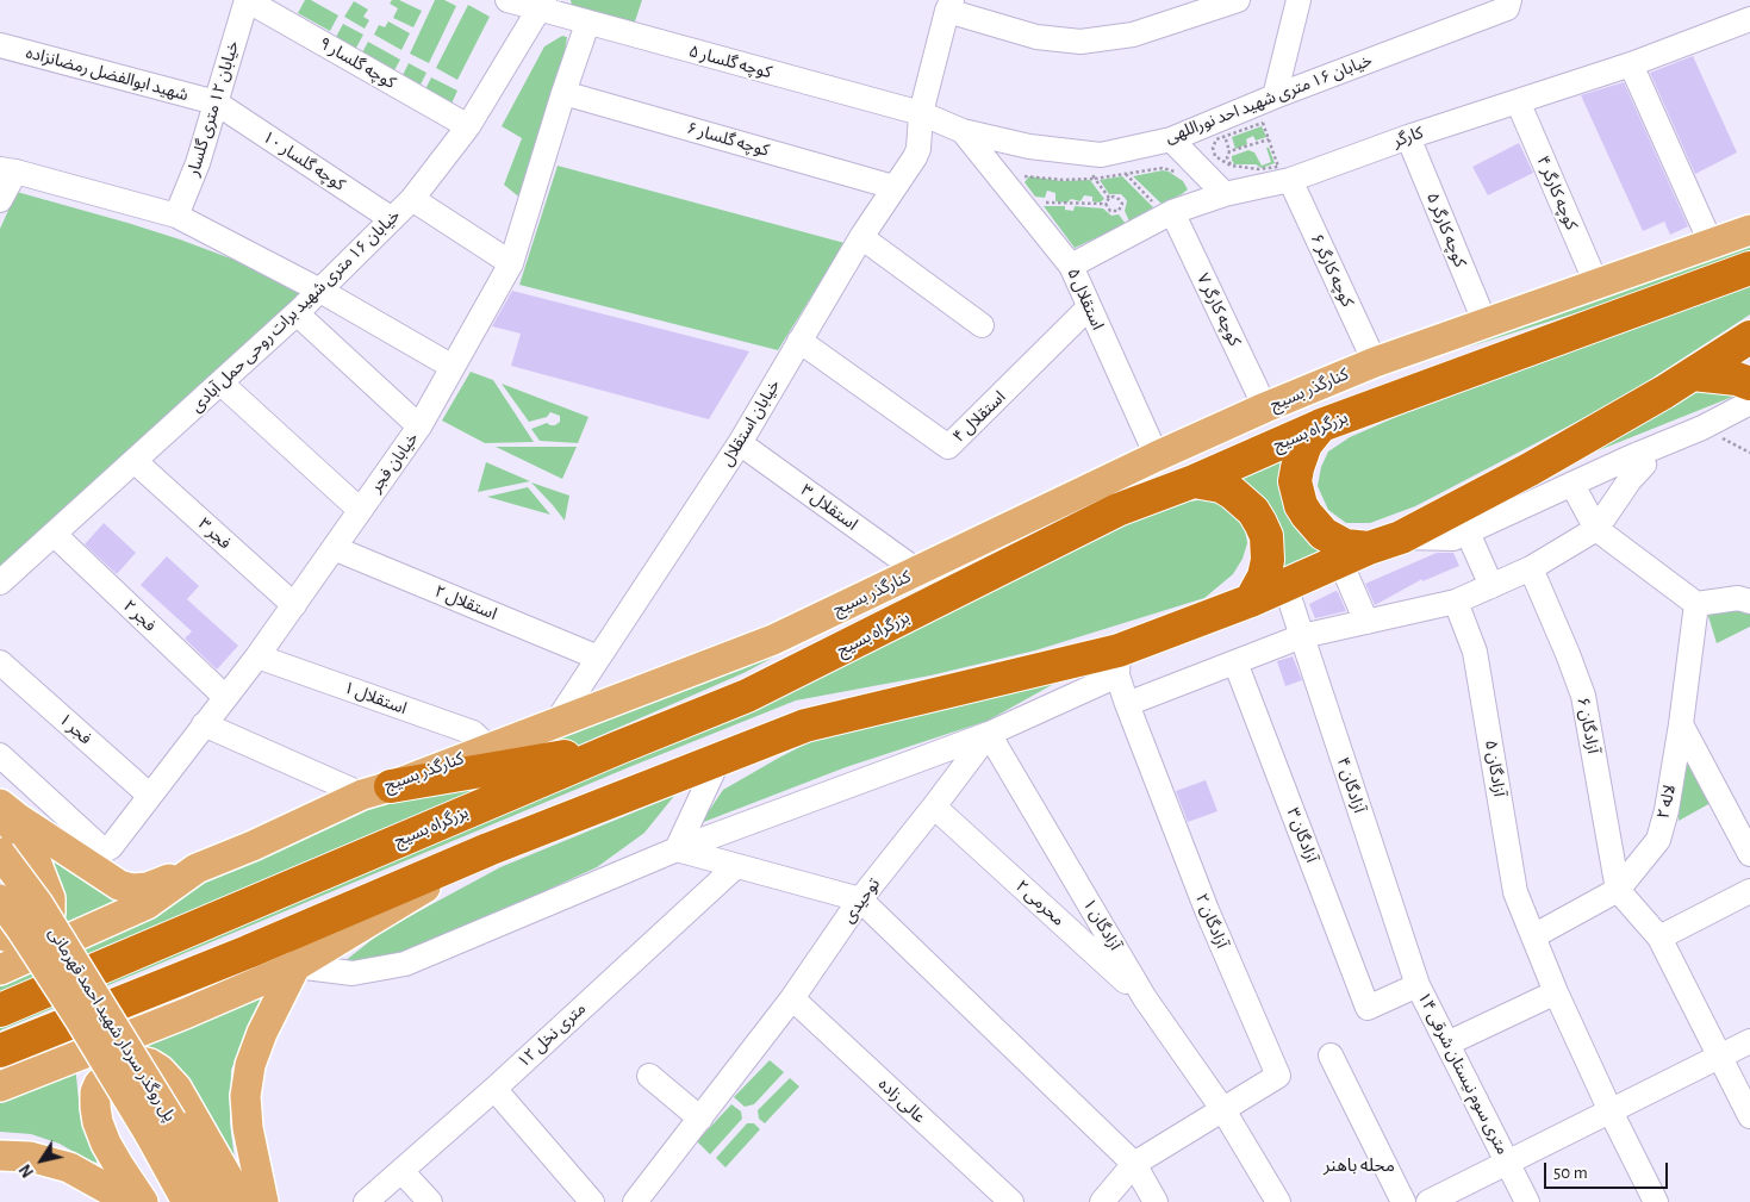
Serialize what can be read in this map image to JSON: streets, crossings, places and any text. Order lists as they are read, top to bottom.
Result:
{
  "streets": {
    "highway": ["بزرگراه بسیج"],
    "main road": ["کنارگذر بسیج", "پل روگذر سردار شهید احمد قهرمانی"],
    "street": [
      "کوچه گلسار ۵",
      "کوچه گلسار ۹",
      "شهید ابوالفضل رمضانزاده",
      "خیابان ۱۶ متری شهید احد نوراللهی",
      "خیابان ۱۲ متری گلسار",
      "کارگر",
      "کوچه گلسار ۶",
      "کوچه گلسار ۱۰",
      "کوچه کارگر ۴",
      "کوچه کارگر ۵",
      "کوچه کارگر ۶",
      "استقلال ۵",
      "کوچه کارگر ۷",
      "خیابان ۱۶ متری شهید برات روحی حمل آبادی",
      "استقلال ۴",
      "خیابان استقلال",
      "خیابان فجر",
      "استقلال ۳",
      "فجر ۳",
      "استقلال ۲",
      "فجر ۲",
      "استقلال ۱",
      "آزادگان ۶",
      "فجر ۱",
      "آزادگان ۵",
      "آزادگان ۴",
      "لاله ۲",
      "آزادگان ۳",
      "توحیدی",
      "محرمی ۲",
      "آزادگان ۲",
      "آزادگان ۱",
      "۱۲ متری نخل",
      "۱۴ متری سوم نیستان شرقی",
      "عالی زاده"
    ]
  },
  "crossings": [
    ["کوچه گلسار ۵", "خیابان ۱۶ متری شهید احد نوراللهی"],
    ["کوچه گلسار ۵", "خیابان ۱۶ متری شهید برات روحی حمل آبادی"],
    ["کوچه گلسار ۵", "خیابان استقلال"],
    ["کوچه گلسار ۵", "خیابان فجر"],
    ["کوچه گلسار ۹", "خیابان ۱۲ متری گلسار"],
    ["کوچه گلسار ۹", "خیابان ۱۶ متری شهید برات روحی حمل آبادی"],
    ["شهید ابوالفضل رمضانزاده", "خیابان ۱۲ متری گلسار"],
    ["شهید ابوالفضل رمضانزاده", "کوچه گلسار ۱۰"],
    ["خیابان ۱۶ متری شهید احد نوراللهی", "استقلال ۵"],
    ["خیابان ۱۶ متری شهید احد نوراللهی", "خیابان استقلال"],
    ["خیابان ۱۲ متری گلسار", "کوچه گلسار ۱۰"],
    ["کارگر", "کوچه کارگر ۴"],
    ["کارگر", "کوچه کارگر ۵"],
    ["کارگر", "کوچه کارگر ۶"],
    ["کارگر", "استقلال ۵"],
    ["کارگر", "کوچه کارگر ۷"],
    ["کوچه گلسار ۶", "خیابان استقلال"],
    ["کوچه گلسار ۶", "خیابان فجر"],
    ["کوچه گلسار ۱۰", "خیابان ۱۶ متری شهید برات روحی حمل آبادی"],
    ["کوچه کارگر ۴", "کنارگذر بسیج"],
    ["کوچه کارگر ۵", "کنارگذر بسیج"],
    ["کوچه کارگر ۶", "کنارگذر بسیج"],
    ["استقلال ۵", "کنارگذر بسیج"],
    ["استقلال ۵", "استقلال ۴"],
    ["کوچه کارگر ۷", "کنارگذر بسیج"],
    ["خیابان ۱۶ متری شهید برات روحی حمل آبادی", "فجر ۳"],
    ["خیابان ۱۶ متری شهید برات روحی حمل آبادی", "فجر ۲"],
    ["کنارگذر بسیج", "خیابان استقلال"],
    ["کنارگذر بسیج", "استقلال ۳"],
    ["کنارگذر بسیج", "استقلال ۱"],
    ["استقلال ۴", "خیابان استقلال"],
    ["خیابان استقلال", "استقلال ۳"],
    ["خیابان استقلال", "استقلال ۲"],
    ["خیابان فجر", "فجر ۳"],
    ["خیابان فجر", "استقلال ۲"],
    ["خیابان فجر", "فجر ۲"],
    ["خیابان فجر", "استقلال ۱"],
    ["خیابان فجر", "فجر ۱"],
    ["آزادگان ۶", "لاله ۲"],
    ["آزادگان ۵", "لاله ۲"],
    ["آزادگان ۴", "آزادگان ۳"],
    ["آزادگان ۴", "۱۴ متری سوم نیستان شرقی"],
    ["آزادگان ۳", "۱۴ متری سوم نیستان شرقی"],
    ["توحیدی", "محرمی ۲"],
    ["توحیدی", "آزادگان ۱"],
    ["توحیدی", "عالی زاده"],
    ["محرمی ۲", "آزادگان ۱"],
    ["آزادگان ۲", "آزادگان ۱"]
  ],
  "districts": ["محله باهنر"],
  "scale_bar": "50 m",
  "north": "bottom left"
}
